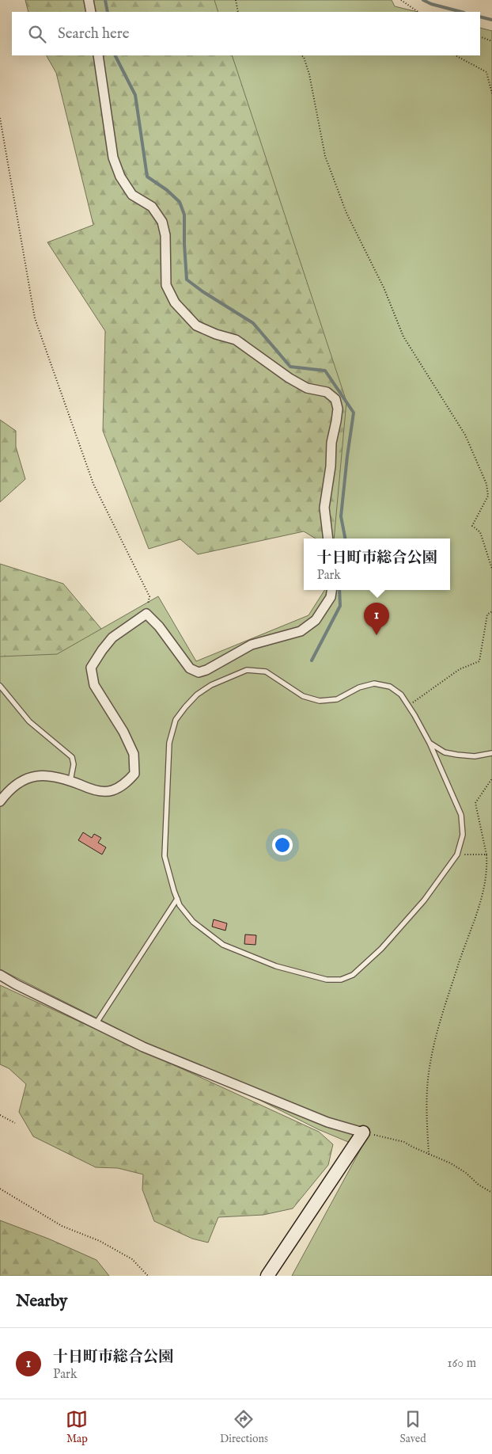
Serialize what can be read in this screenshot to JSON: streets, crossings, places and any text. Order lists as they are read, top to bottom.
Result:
{
  "page": {
    "search": "Search here",
    "popup": ["十日町市総合公園", "Park"],
    "pins": "1",
    "heading": "Nearby",
    "list": [
      {
        "mark": "1",
        "name": "十日町市総合公園",
        "note": "Park",
        "value": "160 m"
      }
    ],
    "nav": ["Map", "Directions", "Saved"]
  }
}
